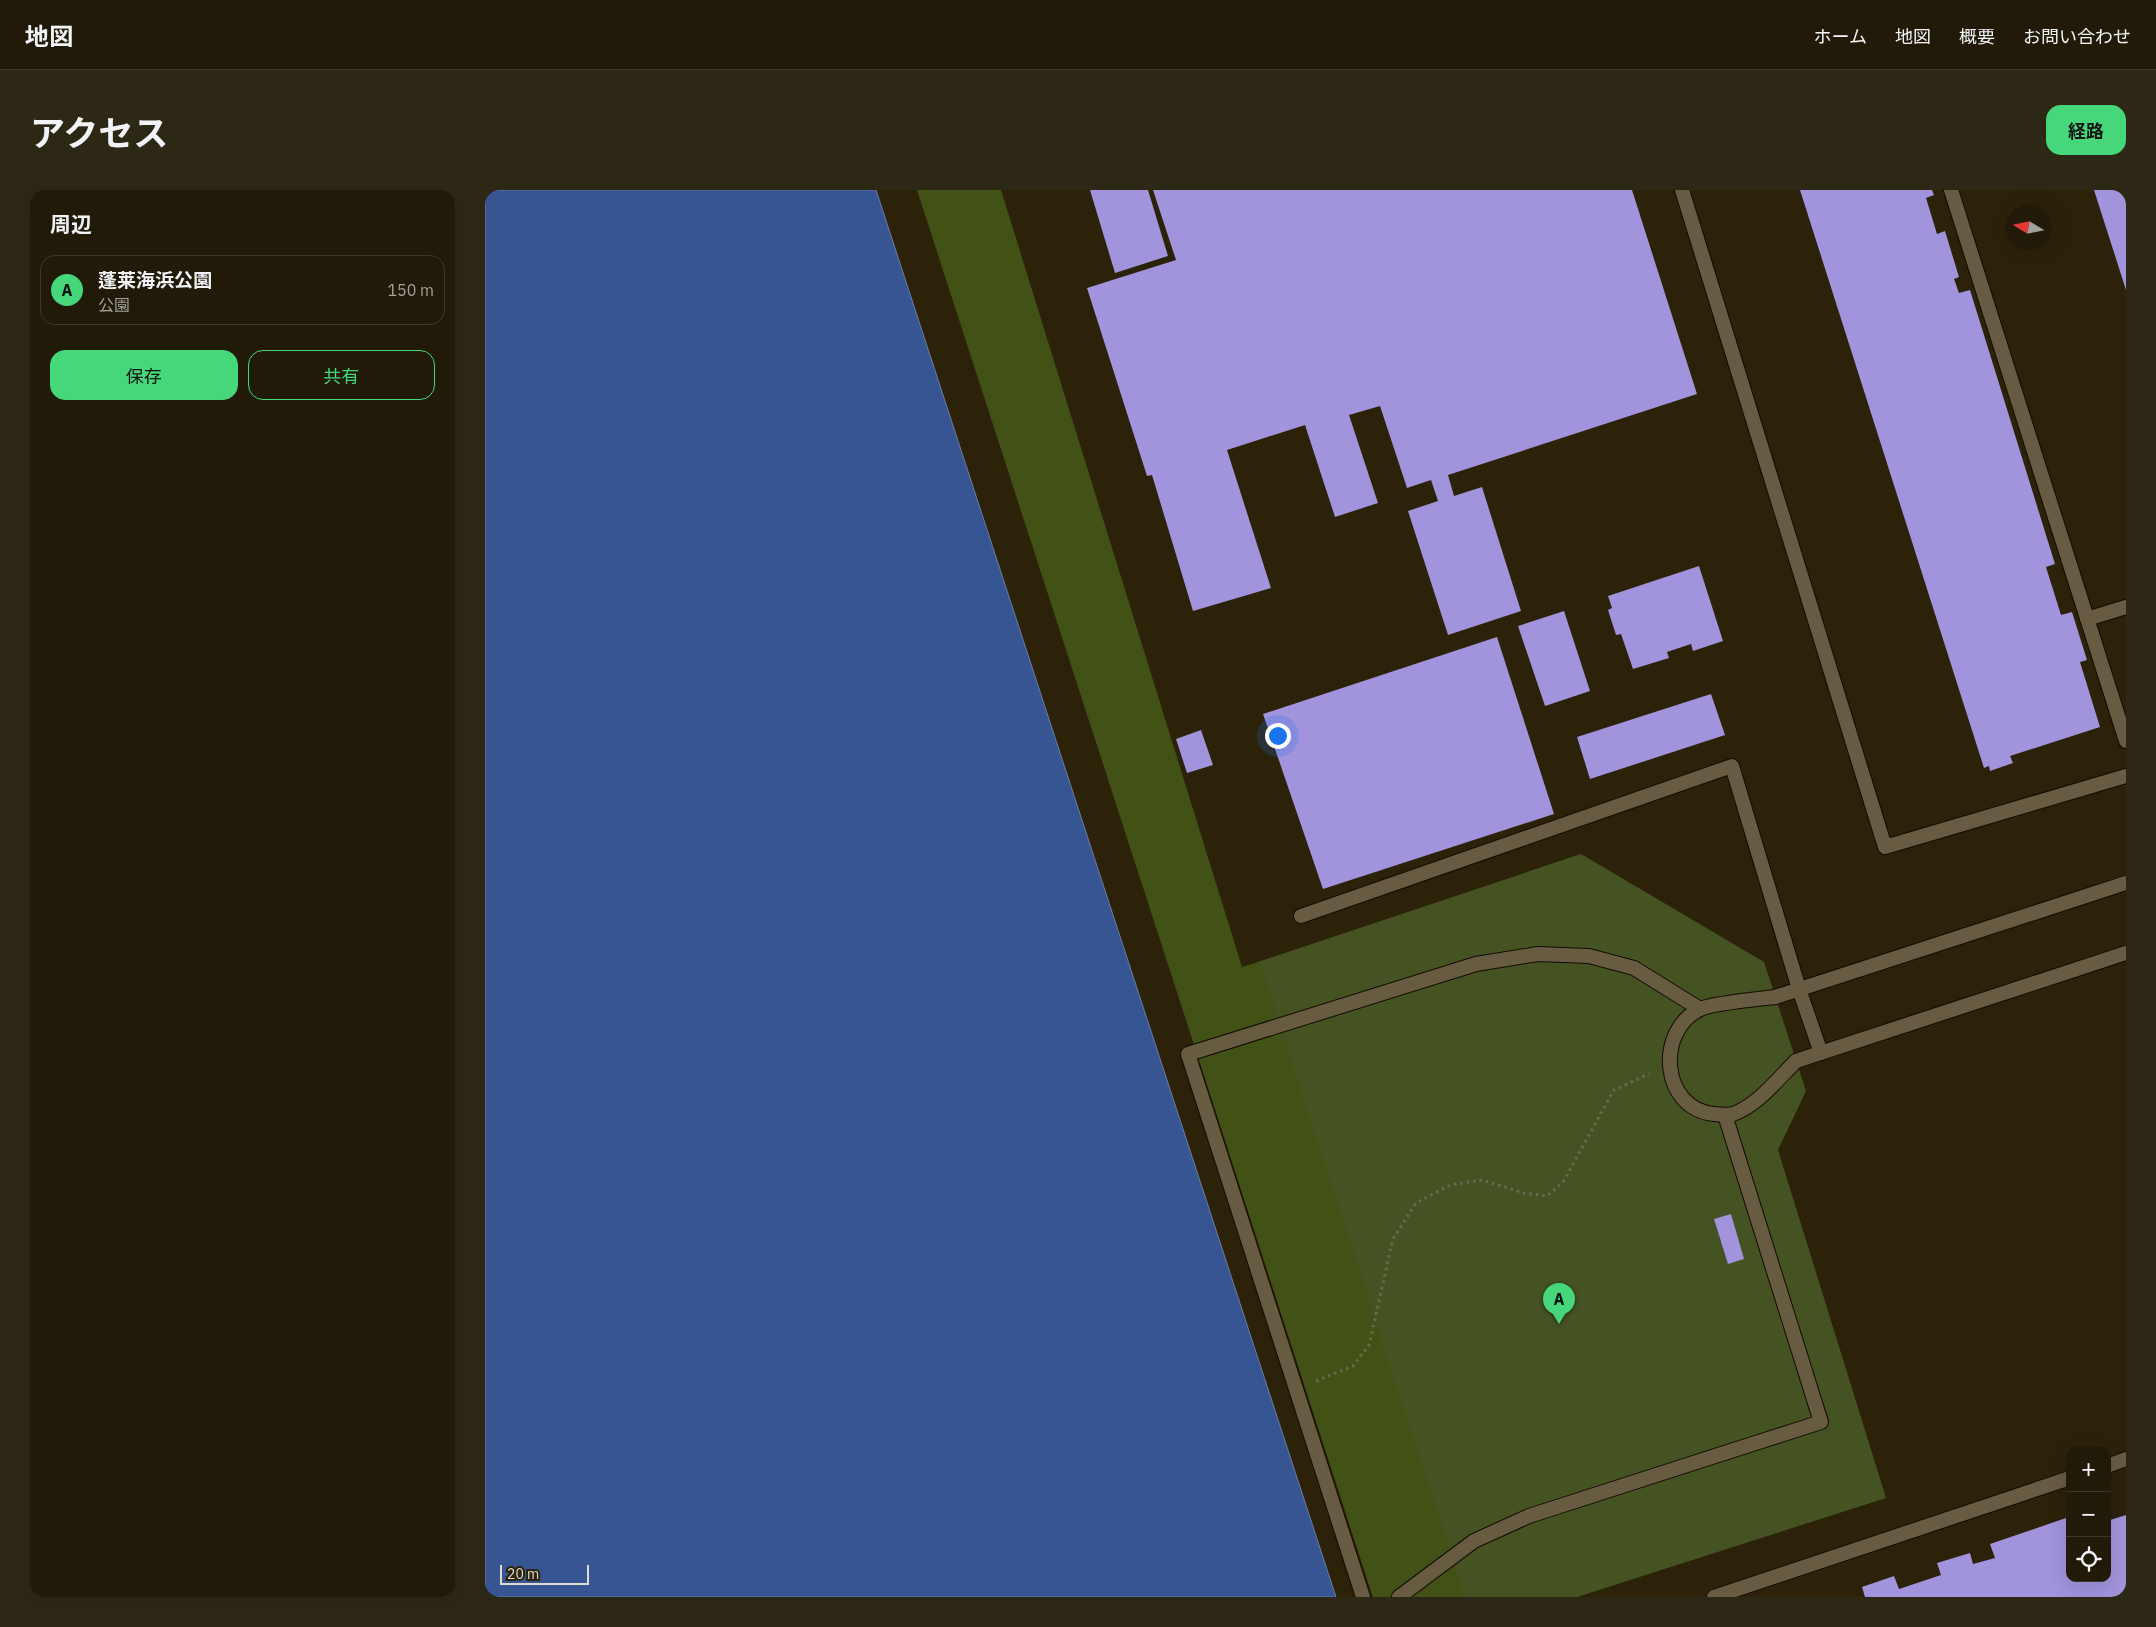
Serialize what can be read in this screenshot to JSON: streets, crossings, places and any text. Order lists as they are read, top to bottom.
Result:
{
  "scale_bar": "20 m",
  "north": "left",
  "page": {
    "header": "地図",
    "nav": [
      "ホーム",
      "地図",
      "概要",
      "お問い合わせ"
    ],
    "title": "アクセス",
    "buttons": [
      "経路",
      ["保存", "共有"]
    ],
    "heading": "周辺",
    "list": [
      {
        "mark": "A",
        "name": "蓬莱海浜公園",
        "note": "公園",
        "value": "150 m"
      }
    ],
    "pins": "A",
    "map_buttons": ["+", "−"],
    "scale": "20 m"
  }
}
